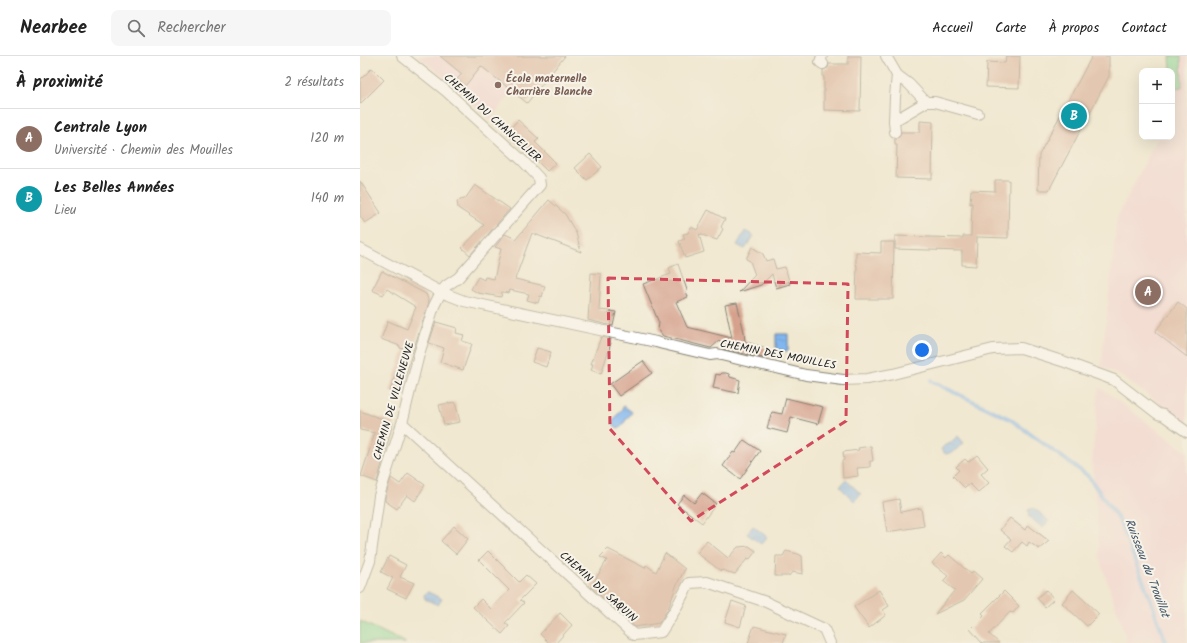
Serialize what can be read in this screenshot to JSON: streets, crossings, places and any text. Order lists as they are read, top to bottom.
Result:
{
  "streets": {
    "street": [
      "CHEMIN DU CHANCELIER",
      "CHEMIN DES MOUILLES",
      "CHEMIN DE VILLENEUVE",
      "CHEMIN DU SAQUIN"
    ]
  },
  "crossings": [
    ["CHEMIN DU CHANCELIER", "CHEMIN DES MOUILLES"],
    ["CHEMIN DU CHANCELIER", "CHEMIN DE VILLENEUVE"],
    ["CHEMIN DES MOUILLES", "CHEMIN DE VILLENEUVE"],
    ["CHEMIN DE VILLENEUVE", "CHEMIN DU SAQUIN"]
  ],
  "water": ["Ruisseau du Trouillat"],
  "places": ["École maternelle Charrière Blanche"],
  "page": {
    "header": "Nearbee",
    "search": "Rechercher",
    "nav": [
      "Accueil",
      "Carte",
      "À propos",
      "Contact"
    ],
    "heading": ["À proximité", "2 résultats"],
    "map_buttons": ["+", "−"],
    "pins": ["B", "A"],
    "list": [
      {
        "mark": "A",
        "name": "Centrale Lyon",
        "note": "Université · Chemin des Mouilles",
        "value": "120 m"
      },
      {
        "mark": "B",
        "name": "Les Belles Années",
        "note": "Lieu",
        "value": "140 m"
      }
    ]
  }
}
